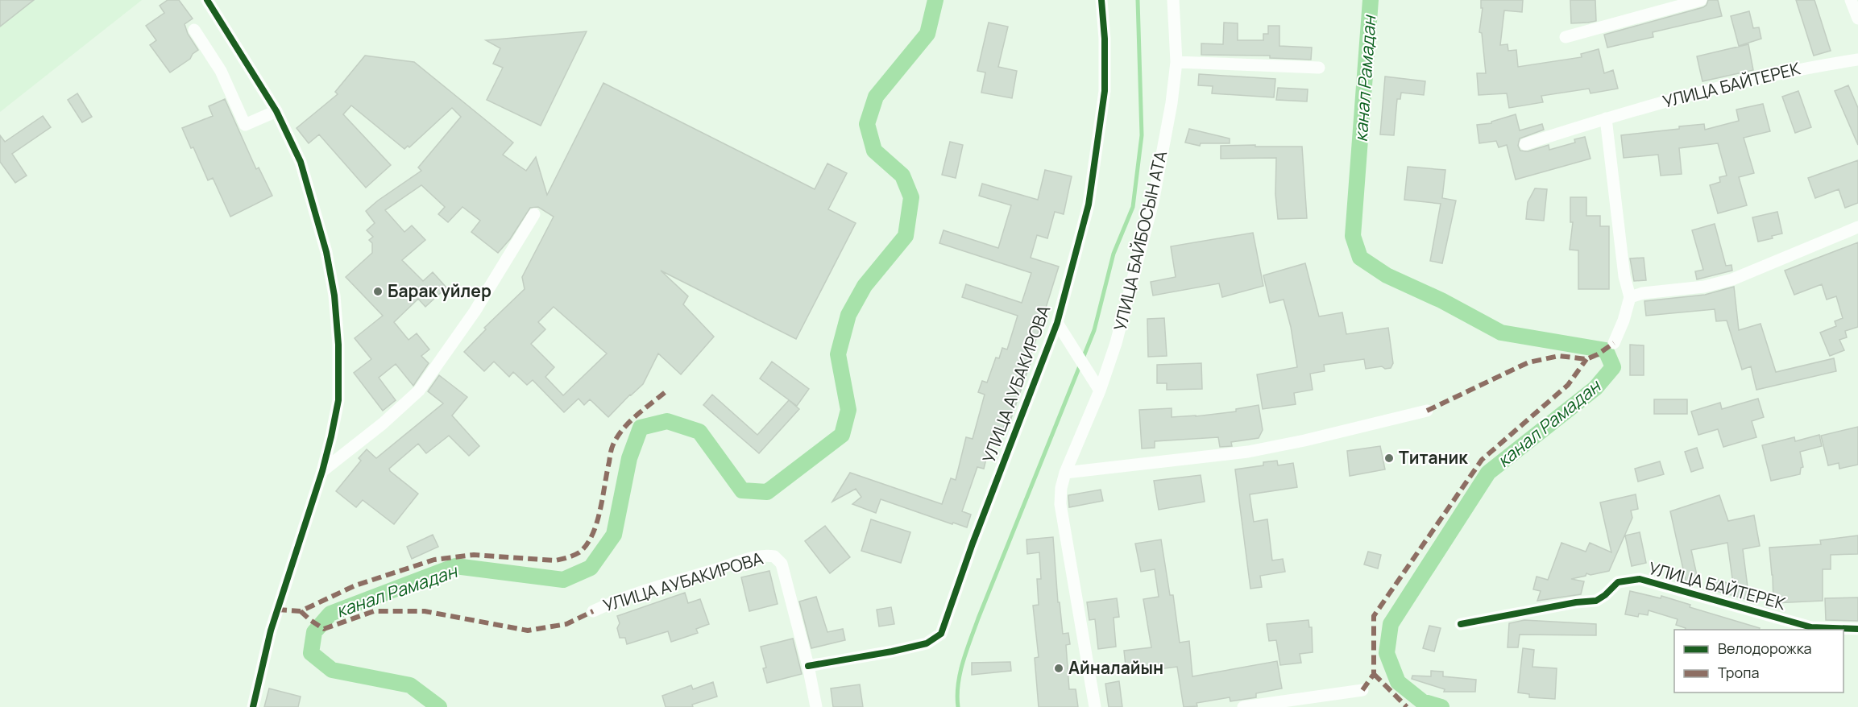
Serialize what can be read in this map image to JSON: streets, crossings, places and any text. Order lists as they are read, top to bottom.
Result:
{
  "streets": {
    "street": ["УЛИЦА БАЙТЕРЕК", "УЛИЦА БАЙБОСЫН АТА", "УЛИЦА АУБАКИРОВА"]
  },
  "water": ["канал Рамадан"],
  "places": ["Барак уйлер", "Титаник", "Айналайын"],
  "legend": ["Велодорожка", "Тропа"]
}
